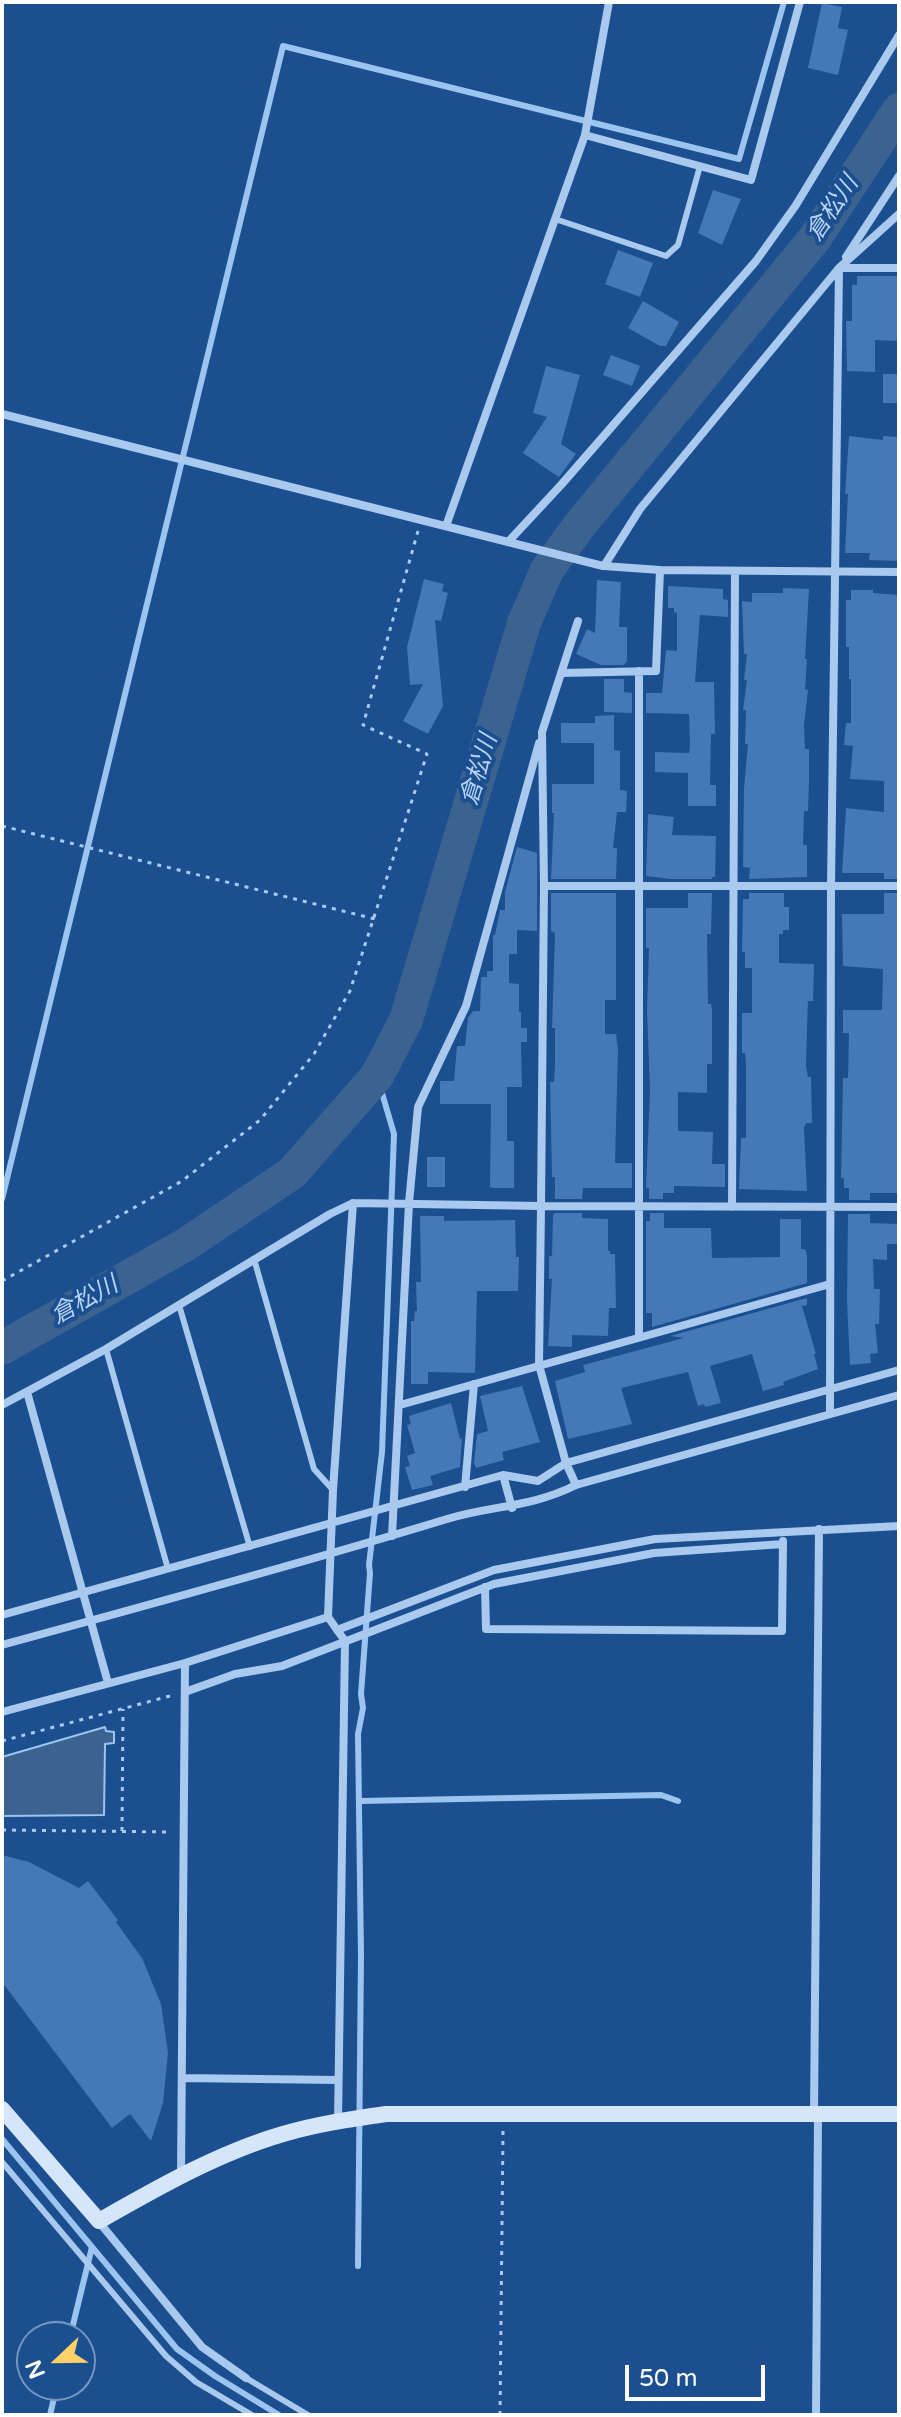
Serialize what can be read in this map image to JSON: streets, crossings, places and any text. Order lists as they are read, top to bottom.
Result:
{
  "water": ["倉松川"],
  "scale_bar": "50 m",
  "north": "left"
}
